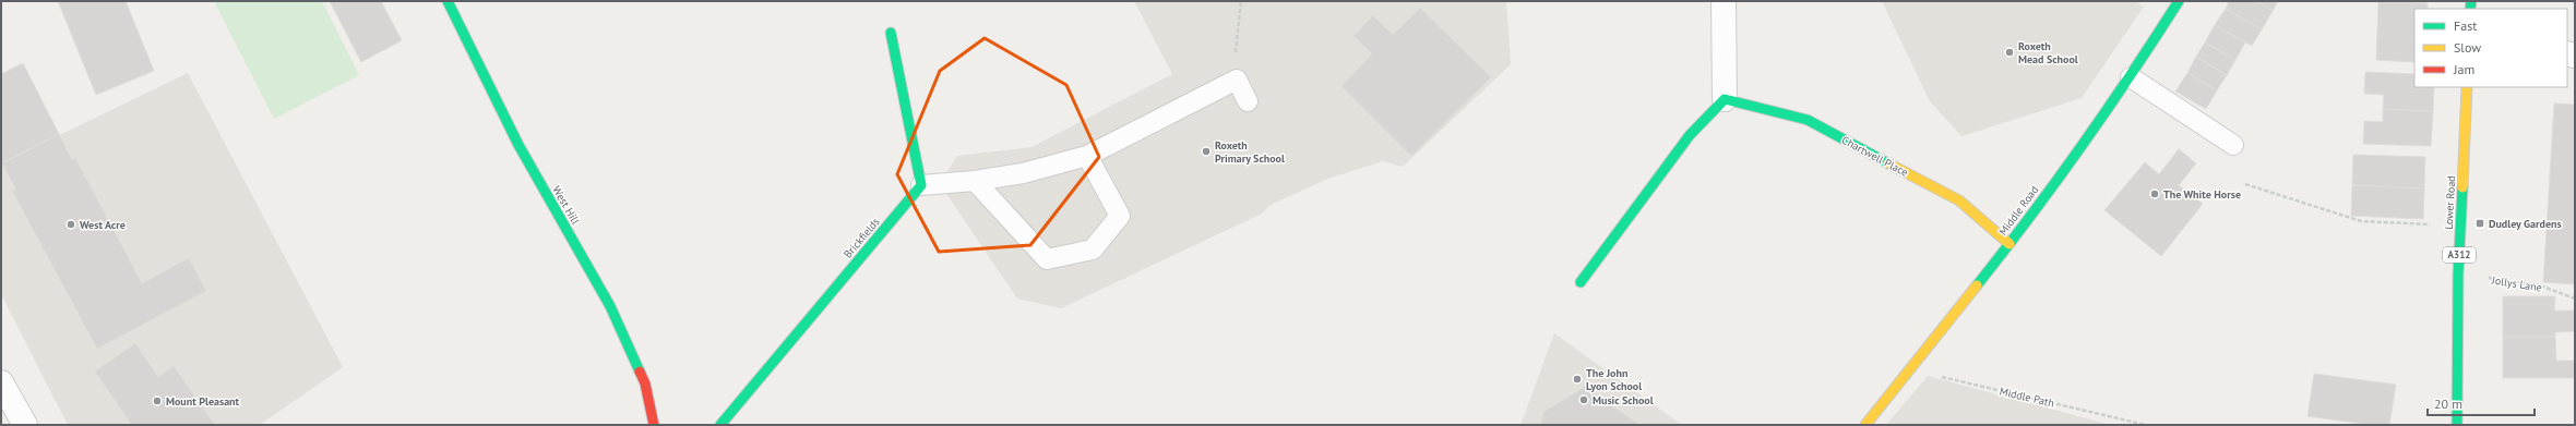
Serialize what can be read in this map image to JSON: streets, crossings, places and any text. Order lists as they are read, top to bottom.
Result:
{
  "streets": {
    "street": [
      "Chartwell Place",
      "Lower Road",
      "West Hill",
      "Middle Road",
      "Brickfields",
      "A312"
    ],
    "path": ["Jollys Lane", "Middle Path"]
  },
  "crossings": [
    ["Chartwell Place", "Middle Road"],
    ["Lower Road", "Jollys Lane"],
    ["Middle Road", "Middle Path"]
  ],
  "places": {
    "other": [
      "Roxeth Mead School",
      "Roxeth Primary School",
      "The White Horse",
      "West Acre",
      "The John Lyon School",
      "Music School",
      "Mount Pleasant"
    ],
    "transit": ["Dudley Gardens"]
  },
  "legend": ["Fast", "Slow", "Jam"],
  "scale_bar": "20 m"
}
